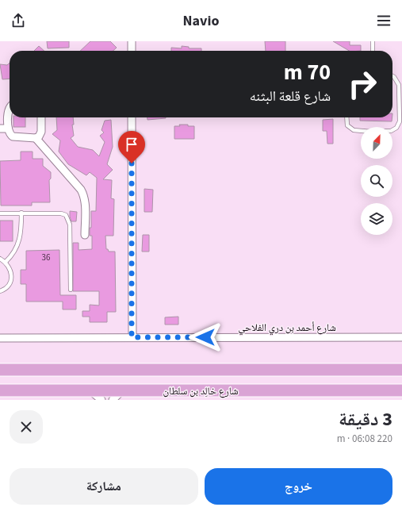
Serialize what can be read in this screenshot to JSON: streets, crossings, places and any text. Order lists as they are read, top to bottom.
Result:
{
  "streets": {
    "main road": ["شارع خالِد بن سلطان"],
    "street": ["شارع أحمد بن دري الفلاحي"]
  },
  "house_numbers": ["36"],
  "north": "top right",
  "page": {
    "header": "Navio",
    "turn": ["70 m", "شارع قلعة البثنه"],
    "heading": ["3 دقيقة", "220 m · 06:08"],
    "buttons": ["خروج", "مشاركة"]
  }
}
